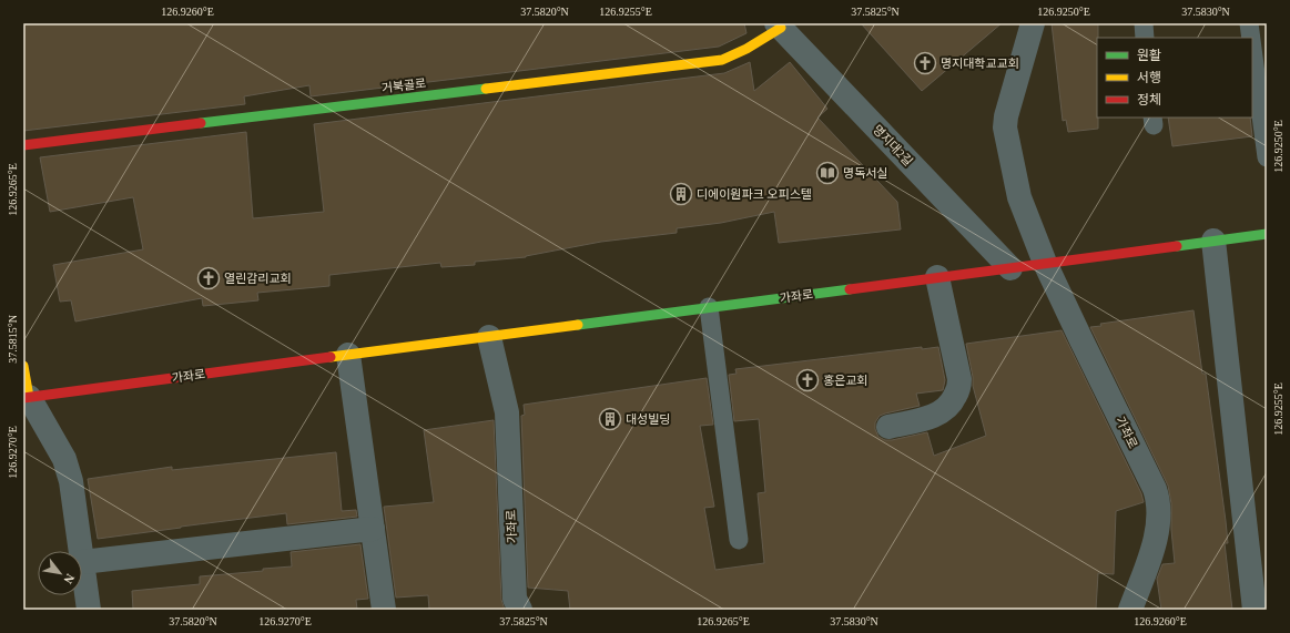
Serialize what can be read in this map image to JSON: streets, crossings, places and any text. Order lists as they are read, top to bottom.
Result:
{
  "streets": {
    "main road": ["거북골로", "가좌로"],
    "street": ["명지대2길"]
  },
  "crossings": [
    ["거북골로", "명지대2길"],
    ["명지대2길", "가좌로"]
  ],
  "places": {
    "church": ["명지대학교교회", "열린감리교회", "홍은교회"],
    "library": ["명독서실"],
    "building": ["디에이원파크 오피스텔", "대성빌딩"]
  },
  "legend": ["원활", "서행", "정체"],
  "north": "bottom right",
  "coordinates": [
    "126.9260°E",
    "37.5820°N",
    "126.9255°E",
    "37.5825°N",
    "126.9250°E",
    "37.5830°N",
    "126.9265°E",
    "37.5815°N",
    "126.9270°E"
  ]
}
